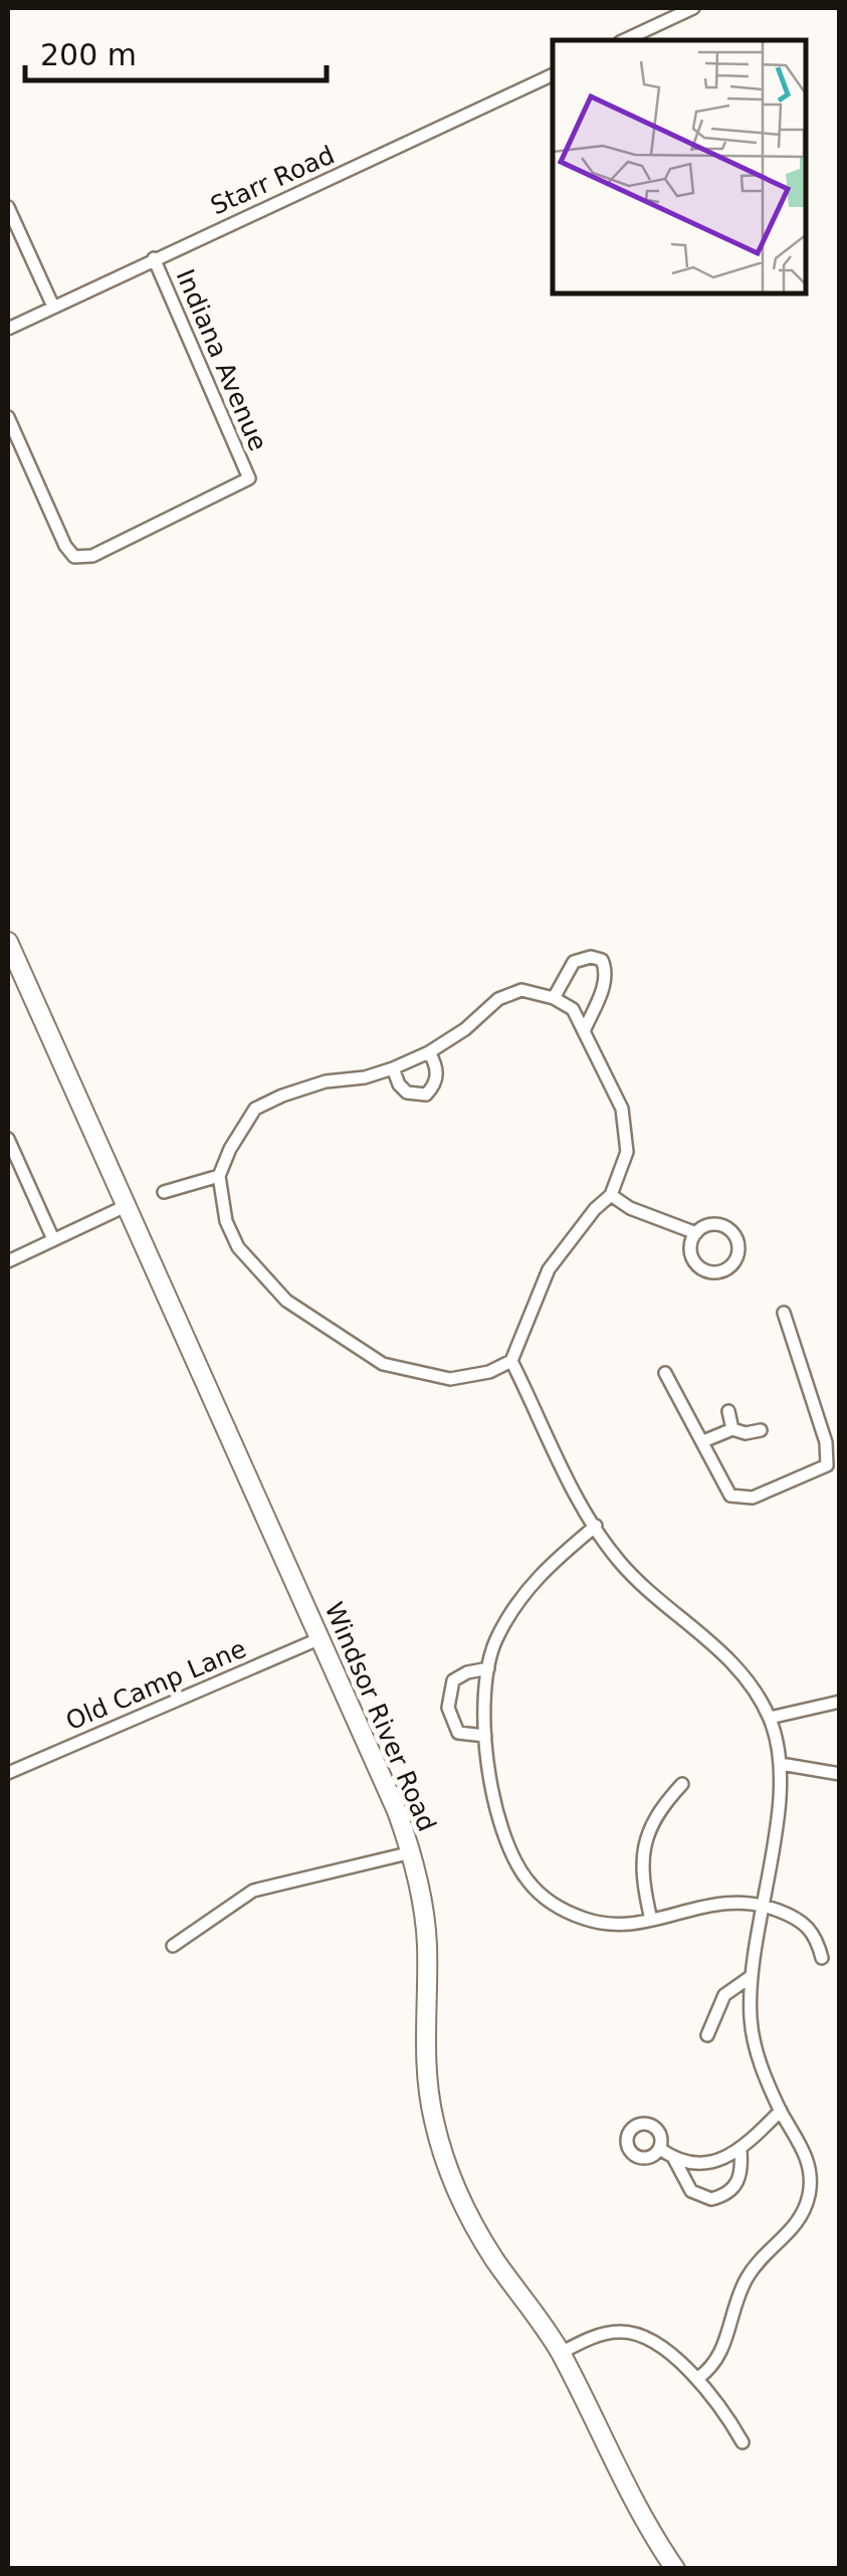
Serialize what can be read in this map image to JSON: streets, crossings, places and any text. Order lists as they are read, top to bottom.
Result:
{
  "streets": {
    "main road": ["Windsor River Road"],
    "street": ["Starr Road", "Indiana Avenue", "Old Camp Lane"]
  },
  "crossings": [
    ["Starr Road", "Indiana Avenue"],
    ["Old Camp Lane", "Windsor River Road"]
  ],
  "scale_bar": "200 m"
}
